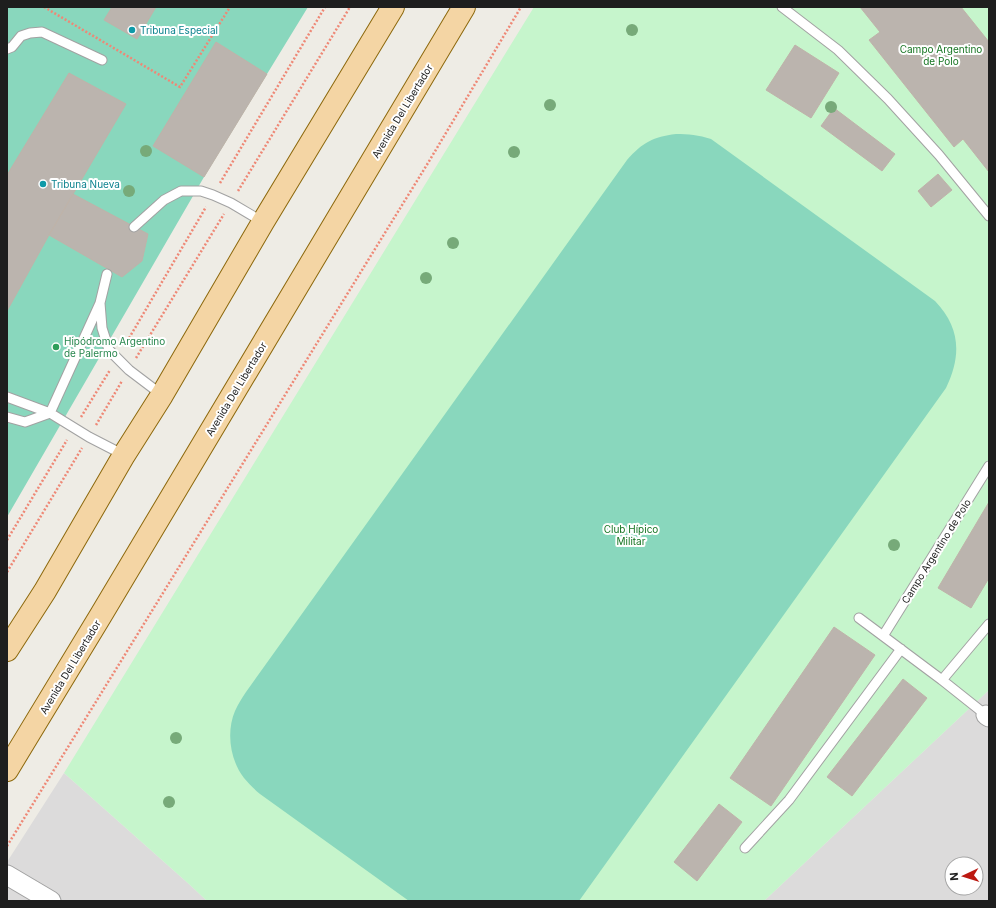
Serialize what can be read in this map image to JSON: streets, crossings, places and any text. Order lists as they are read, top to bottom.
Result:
{
  "streets": {
    "main road": ["Avenida Del Libertador"],
    "lane": ["Campo Argentino de Polo"]
  },
  "parks": ["Campo Argentino de Polo", "Club Hípico Militar"],
  "places": ["Tribuna Especial", "Tribuna Nueva", "Hipódromo Argentino de Palermo"],
  "north": "left"
}
